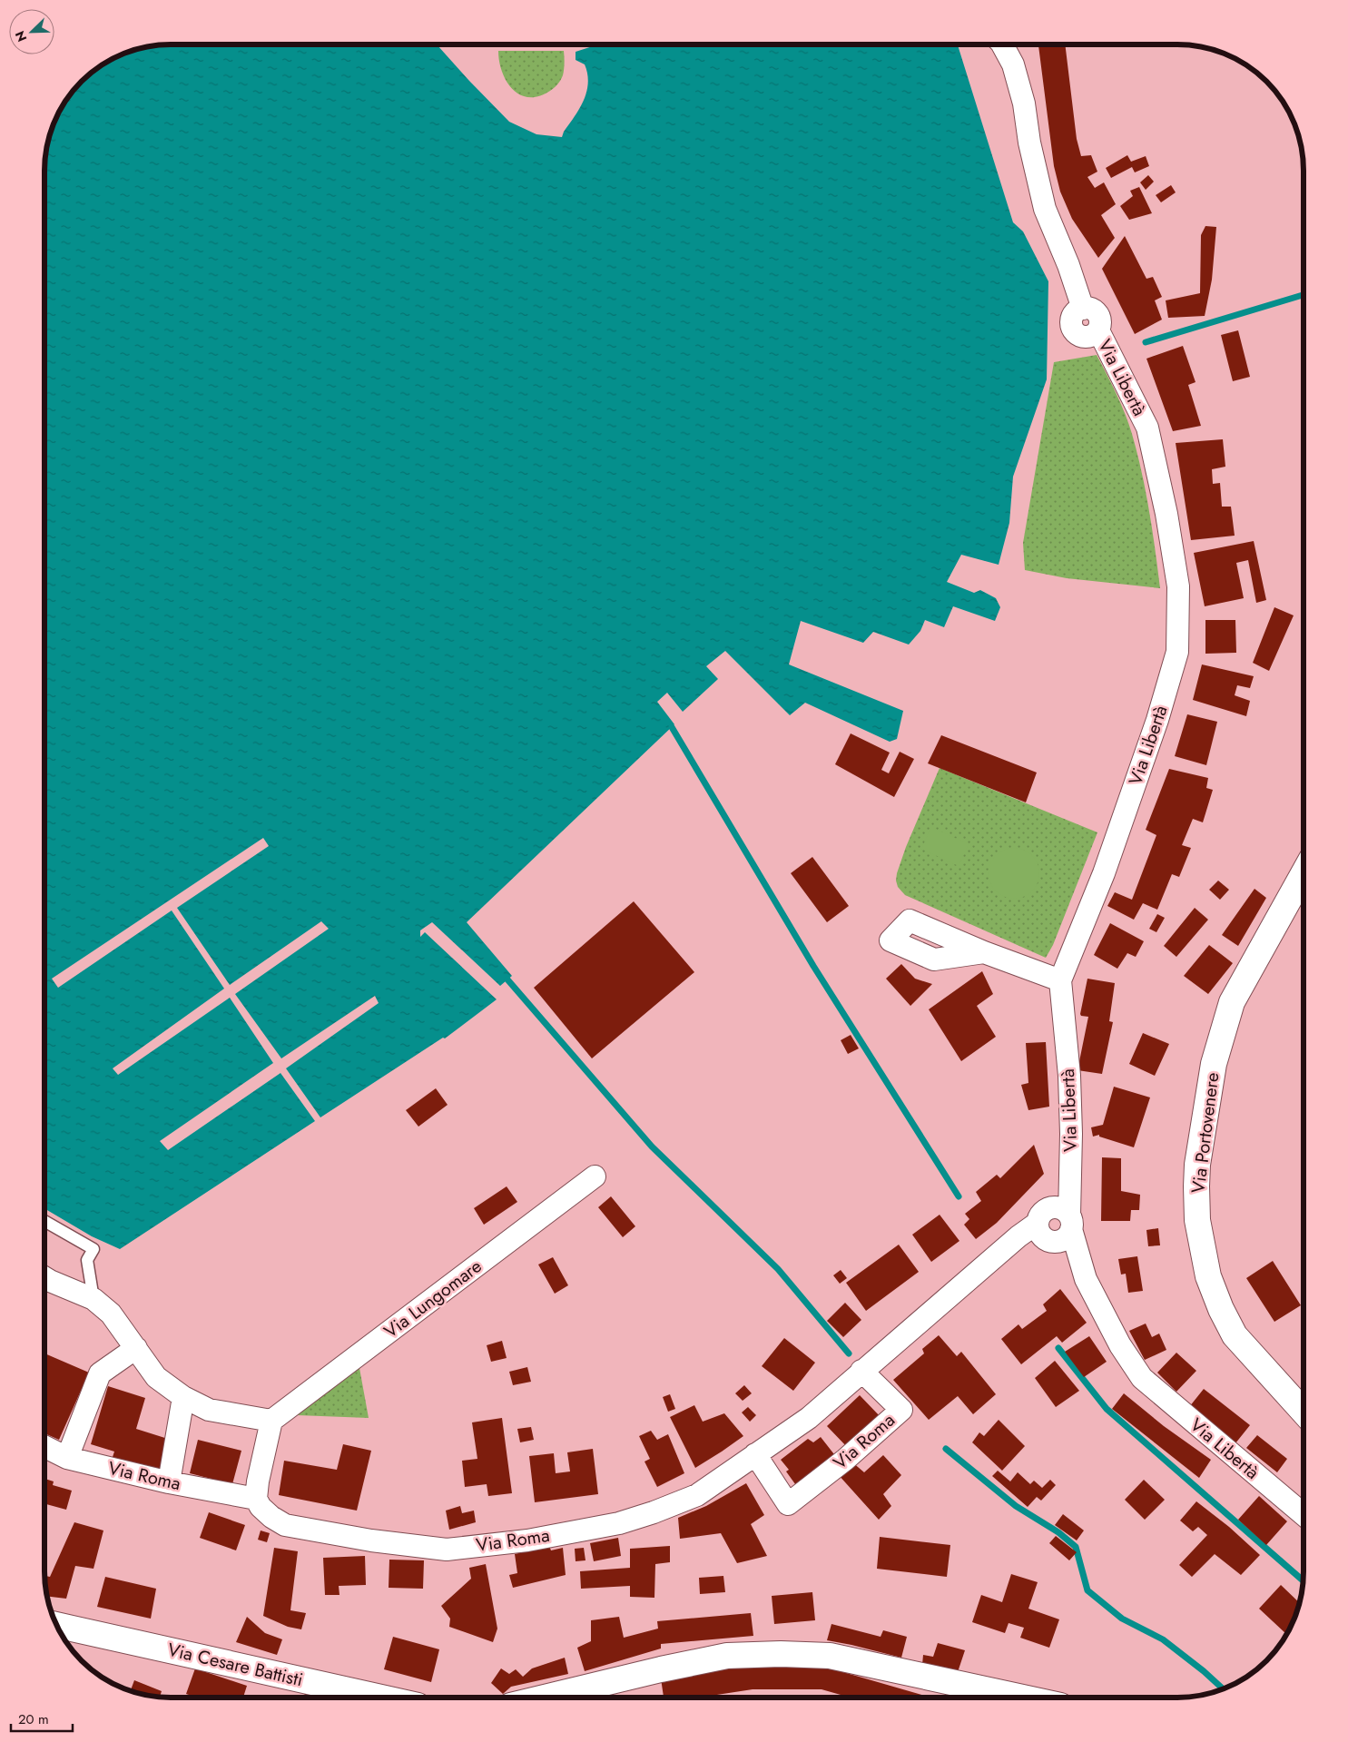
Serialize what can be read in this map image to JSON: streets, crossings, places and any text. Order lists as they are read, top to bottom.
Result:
{
  "streets": {
    "main road": ["Via Portovenere", "Via Cesare Battisti"],
    "street": ["Via Libertà", "Via Lungomare", "Via Roma"]
  },
  "crossings": [
    ["Via Libertà", "Via Roma"]
  ],
  "scale_bar": "20 m",
  "north": "bottom left"
}
